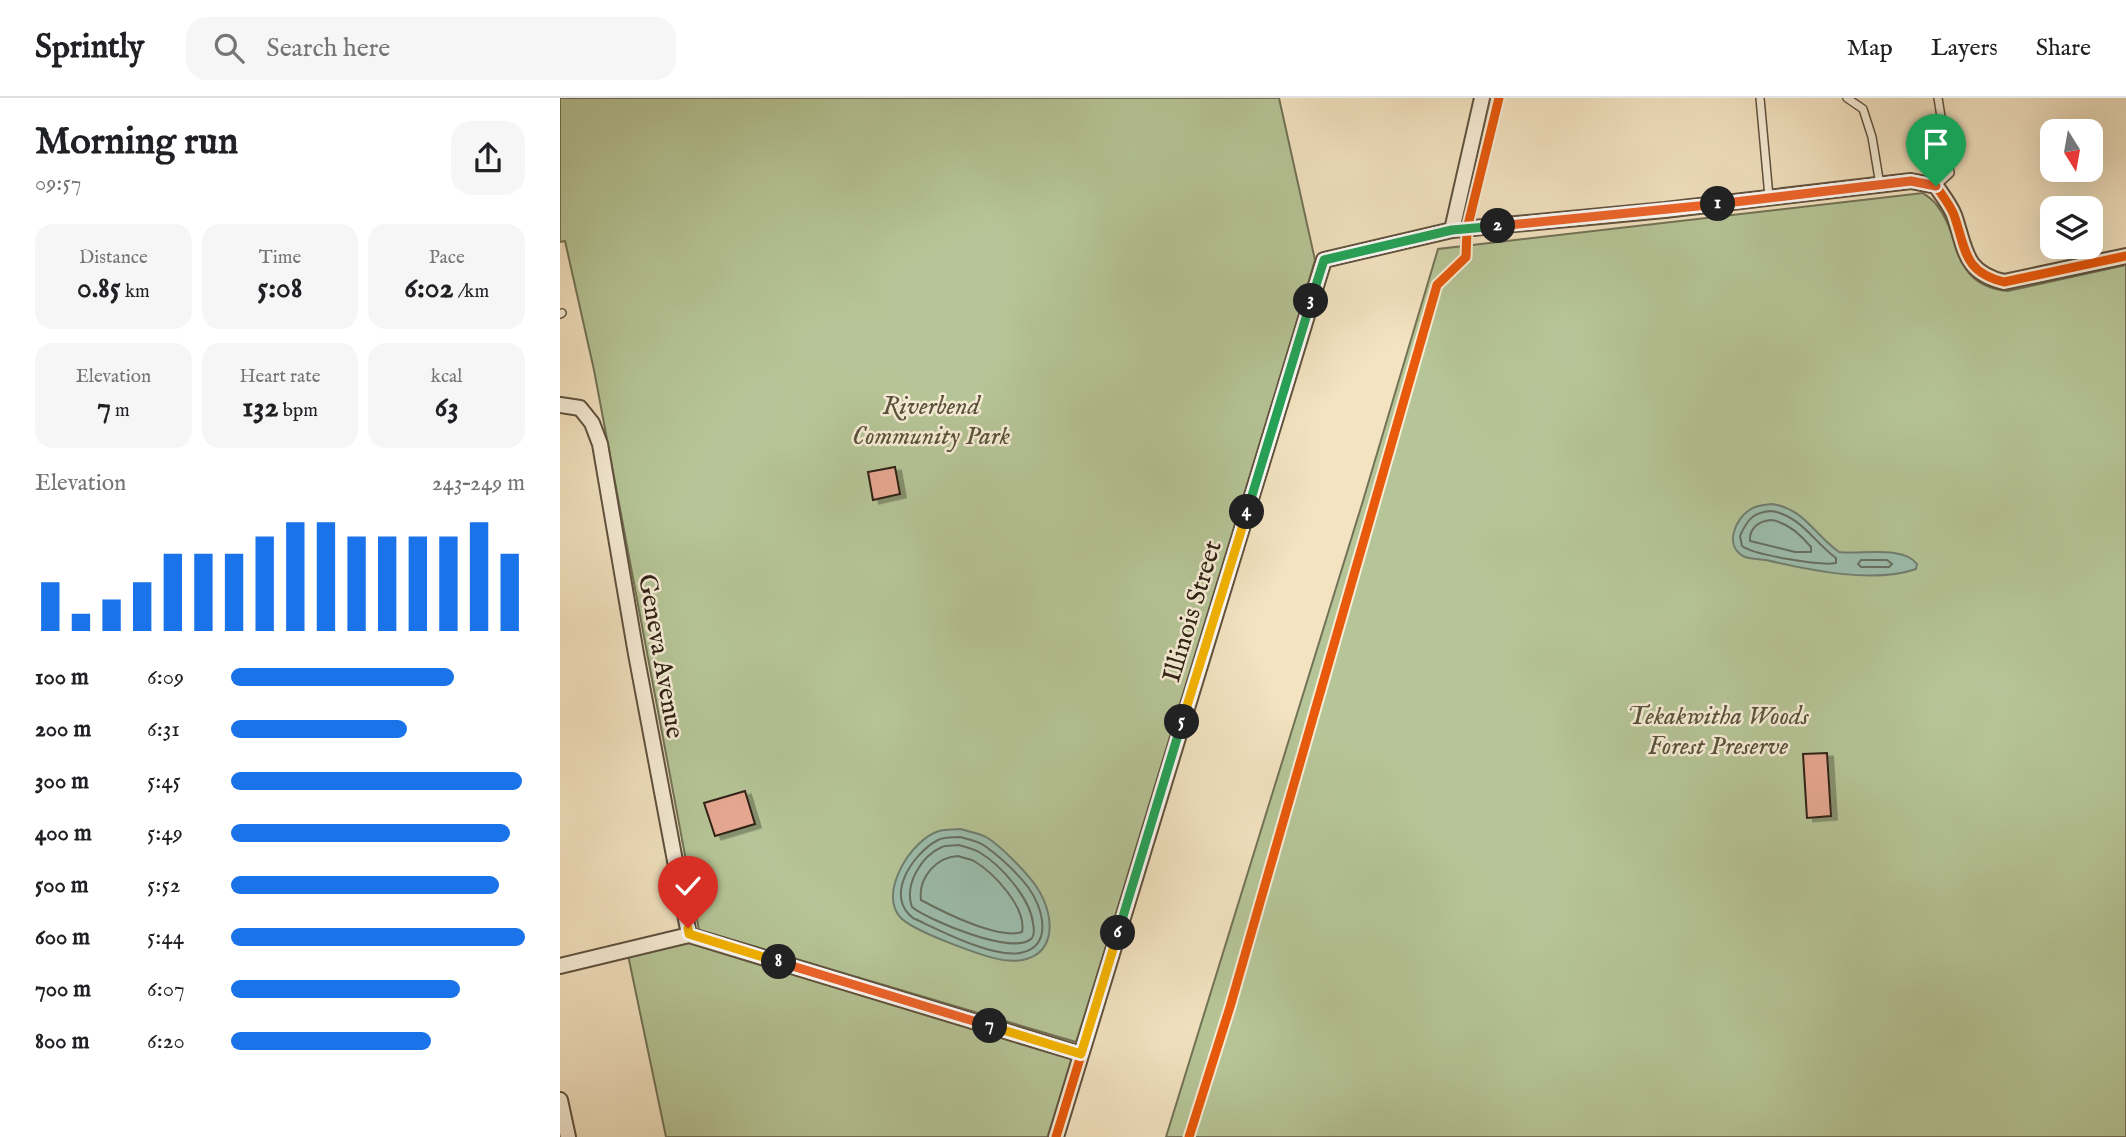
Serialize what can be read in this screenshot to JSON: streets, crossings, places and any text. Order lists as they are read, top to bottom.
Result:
{
  "streets": {
    "street": ["Illinois Street", "Geneva Avenue"]
  },
  "parks": ["Riverbend Community Park", "Tekakwitha Woods Forest Preserve"],
  "north": "bottom",
  "page": {
    "header": "Sprintly",
    "search": "Search here",
    "nav": ["Map", "Layers", "Share"],
    "heading": ["Morning run", "09:57"],
    "pins": [
      "1",
      "2",
      "3",
      "4",
      "5",
      "6",
      "8",
      "7"
    ],
    "stats": [
      ["Distance", "0.85 km"],
      ["Time", "5:08"],
      ["Pace", "6:02 /km"],
      ["Elevation", "7 m"],
      ["Heart rate", "132 bpm"],
      ["kcal", "63"]
    ],
    "chart": ["Elevation", "243–249 m"],
    "list": [
      {
        "name": "100 m",
        "note": "6:09"
      },
      {
        "name": "200 m",
        "note": "6:31"
      },
      {
        "name": "300 m",
        "note": "5:45"
      },
      {
        "name": "400 m",
        "note": "5:49"
      },
      {
        "name": "500 m",
        "note": "5:52"
      },
      {
        "name": "600 m",
        "note": "5:44"
      },
      {
        "name": "700 m",
        "note": "6:07"
      },
      {
        "name": "800 m",
        "note": "6:20"
      }
    ]
  }
}
